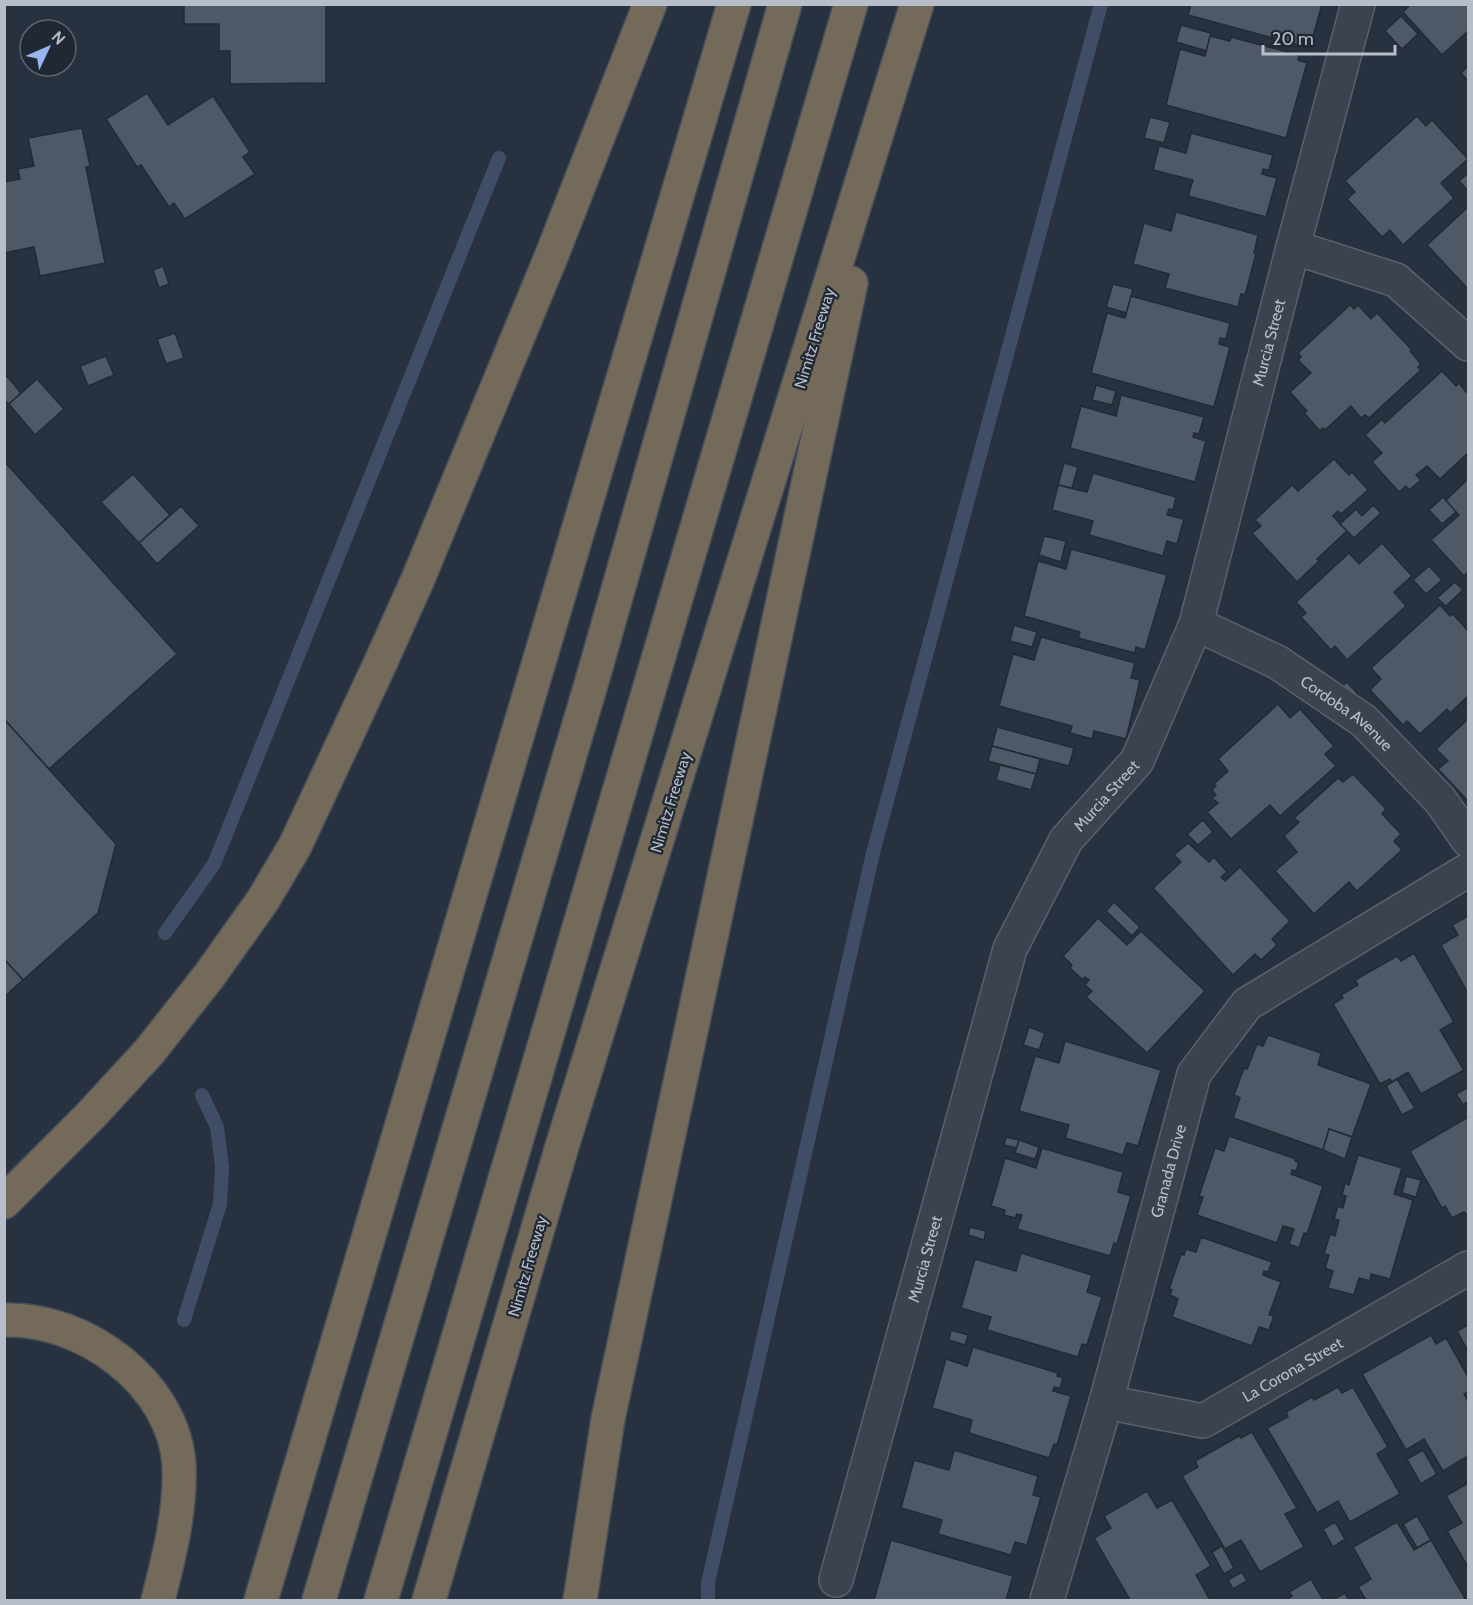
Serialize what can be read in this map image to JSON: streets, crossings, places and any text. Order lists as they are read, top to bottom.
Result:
{
  "streets": {
    "highway": ["Nimitz Freeway"],
    "street": [
      "Murcia Street",
      "Cordoba Avenue",
      "Granada Drive",
      "La Corona Street"
    ]
  },
  "crossings": [
    ["Murcia Street", "Cordoba Avenue"],
    ["Granada Drive", "La Corona Street"]
  ],
  "scale_bar": "20 m",
  "north": "top right"
}
